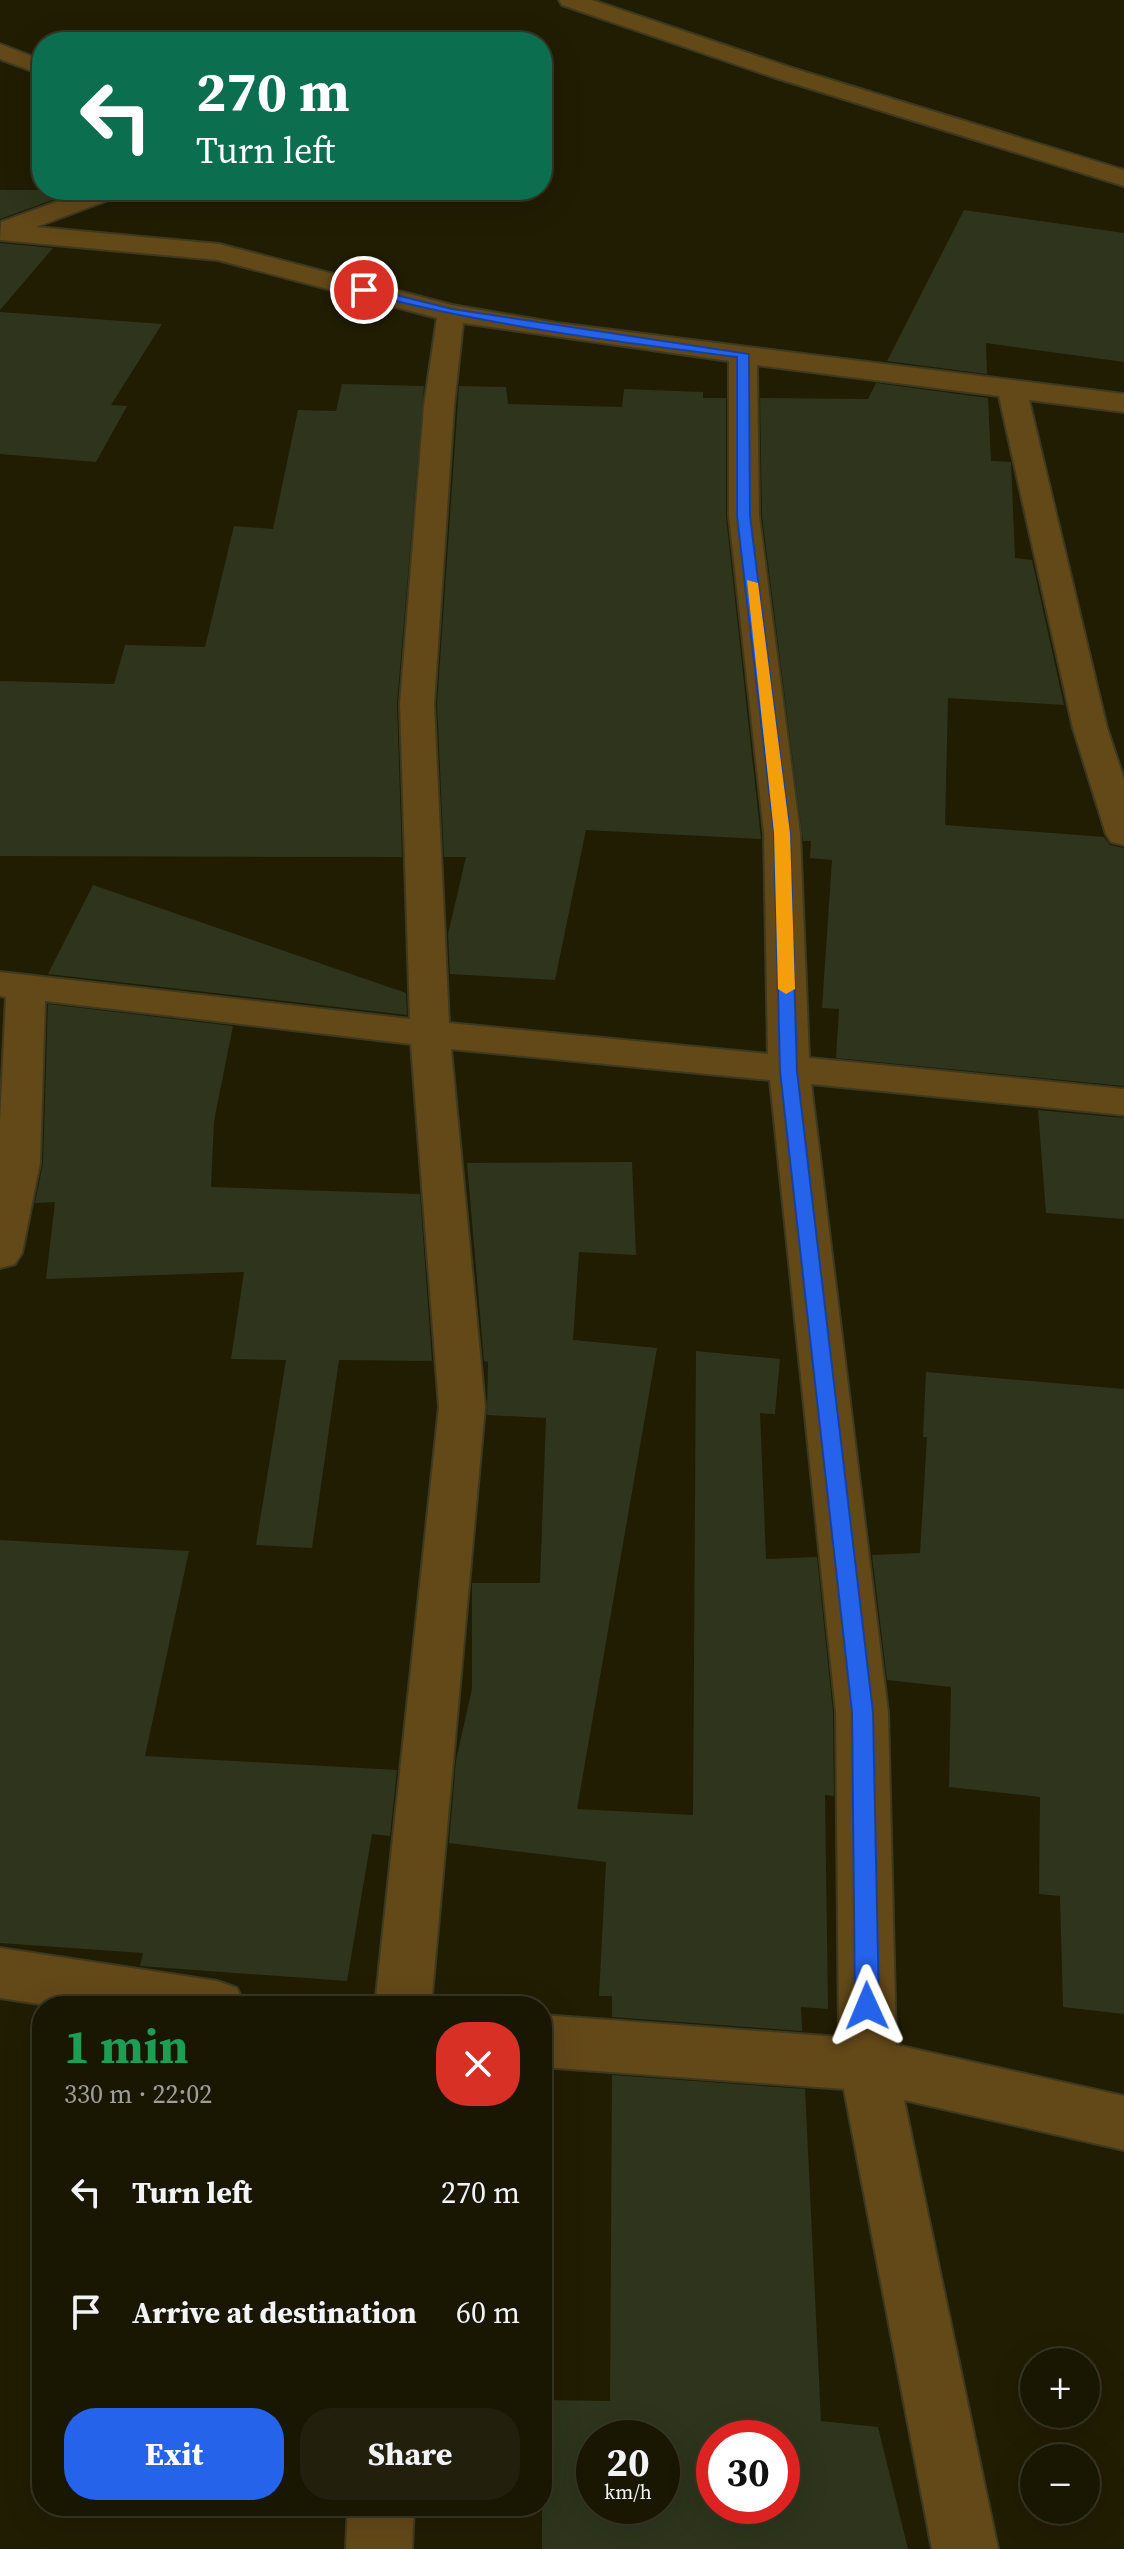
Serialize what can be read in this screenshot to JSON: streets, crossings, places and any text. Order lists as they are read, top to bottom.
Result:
{
  "page": {
    "turn": ["270 m", "Turn left"],
    "heading": ["1 min", "330 m · 22:02"],
    "list": [
      {
        "name": "Turn left",
        "value": "270 m"
      },
      {
        "name": "Arrive at destination",
        "value": "60 m"
      }
    ],
    "map_buttons": ["+", "−"],
    "buttons": ["Exit", "Share"],
    "speed": "20 km/h",
    "limit": "30"
  }
}
